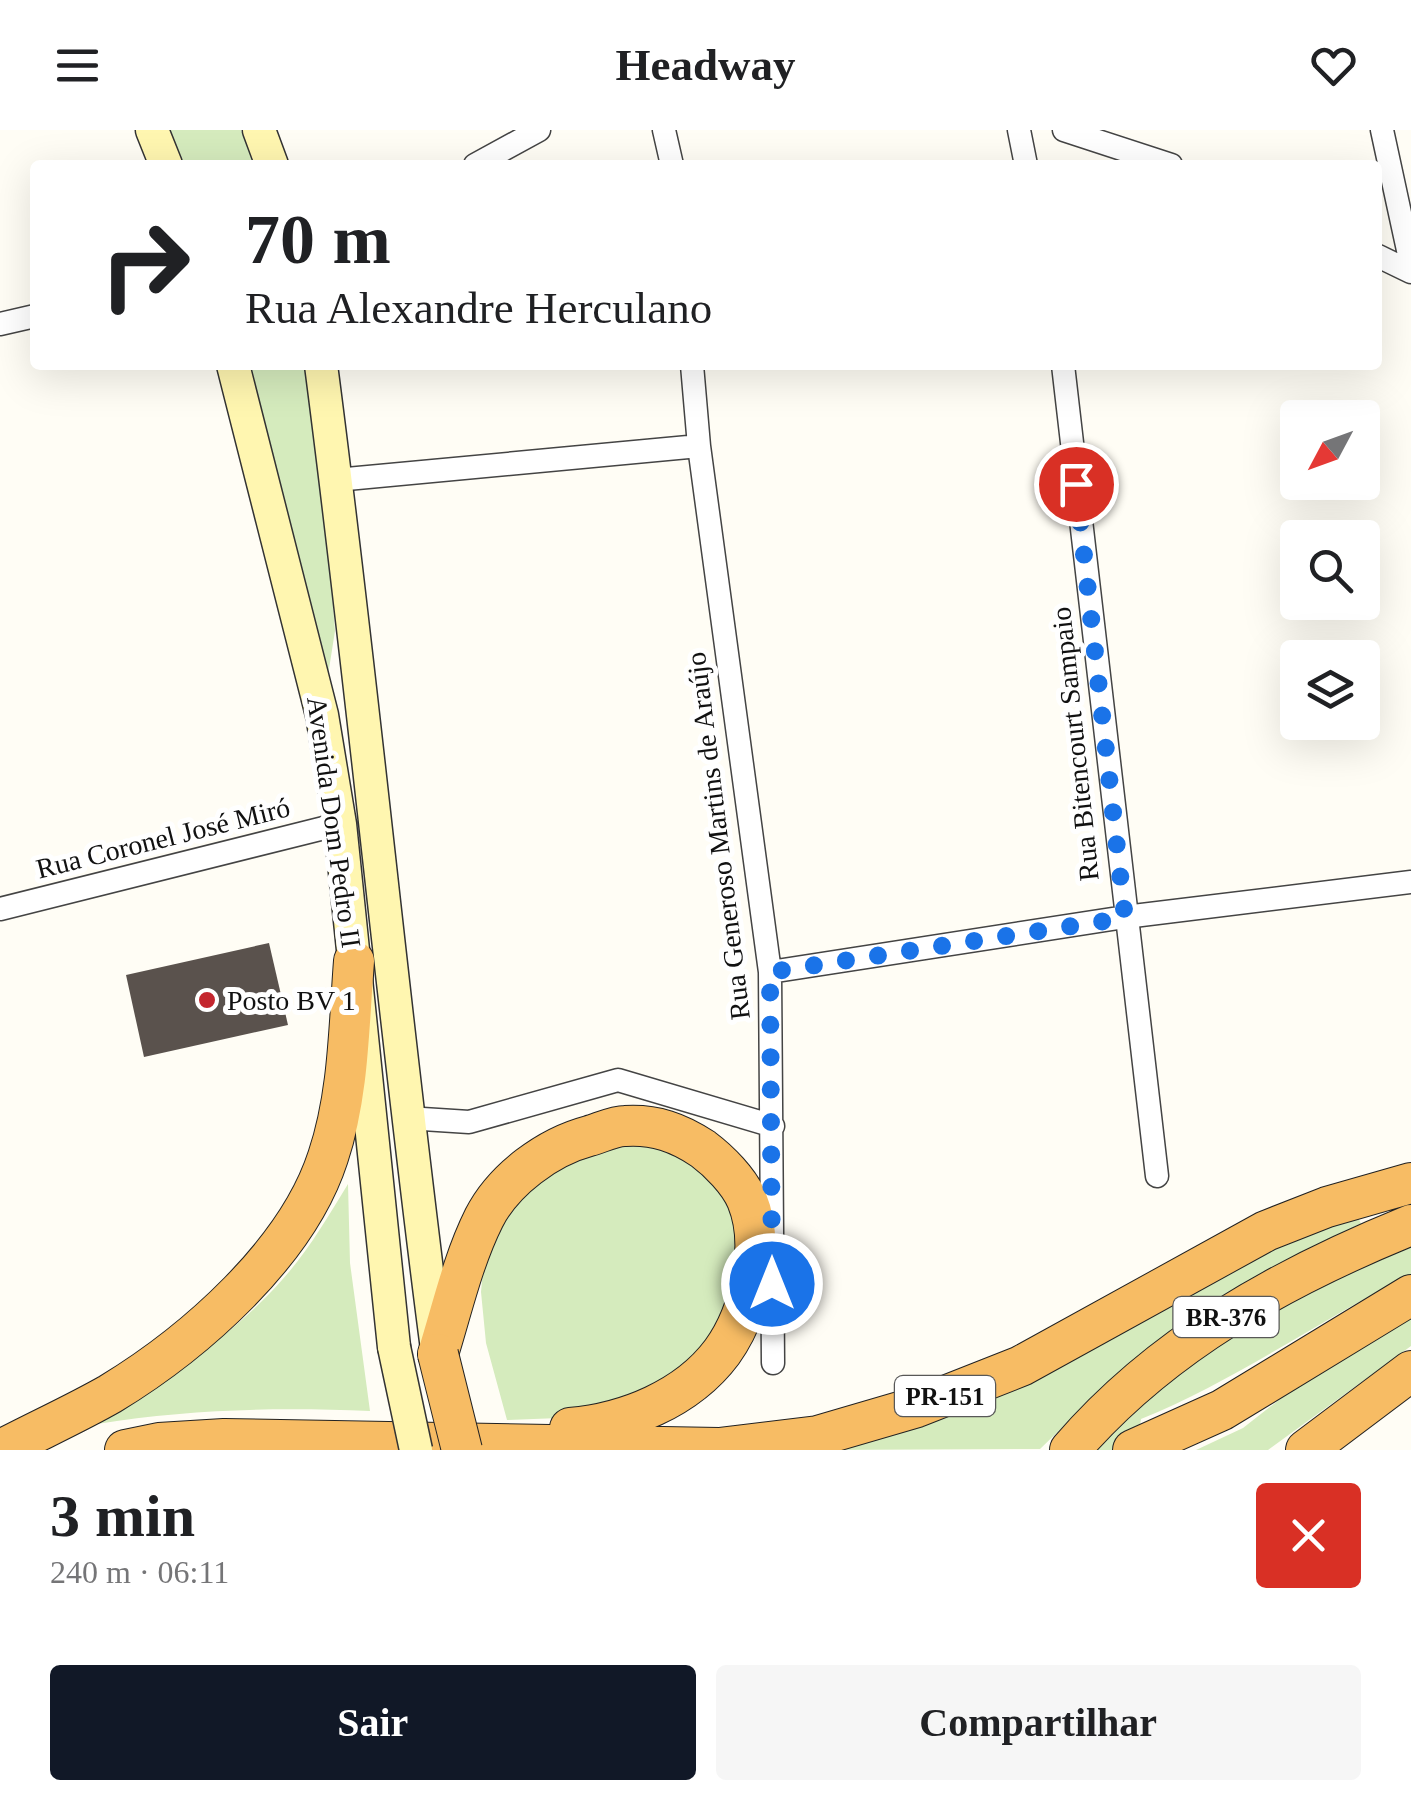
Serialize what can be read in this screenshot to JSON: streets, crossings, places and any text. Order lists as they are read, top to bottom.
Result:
{
  "streets": {
    "highway": ["BR-376", "PR-151"],
    "main road": ["Avenida Dom Pedro II"],
    "street": ["Rua Bitencourt Sampaio", "Rua Generoso Martins de Araújo", "Rua Coronel José Miró"]
  },
  "crossings": [
    ["Avenida Dom Pedro II", "Rua Coronel José Miró"],
    ["Avenida Dom Pedro II", "PR-151"]
  ],
  "places": ["Posto BV 1"],
  "north": "bottom left",
  "page": {
    "header": "Headway",
    "turn": ["70 m", "Rua Alexandre Herculano"],
    "heading": ["3 min", "240 m · 06:11"],
    "buttons": ["Sair", "Compartilhar"]
  }
}
